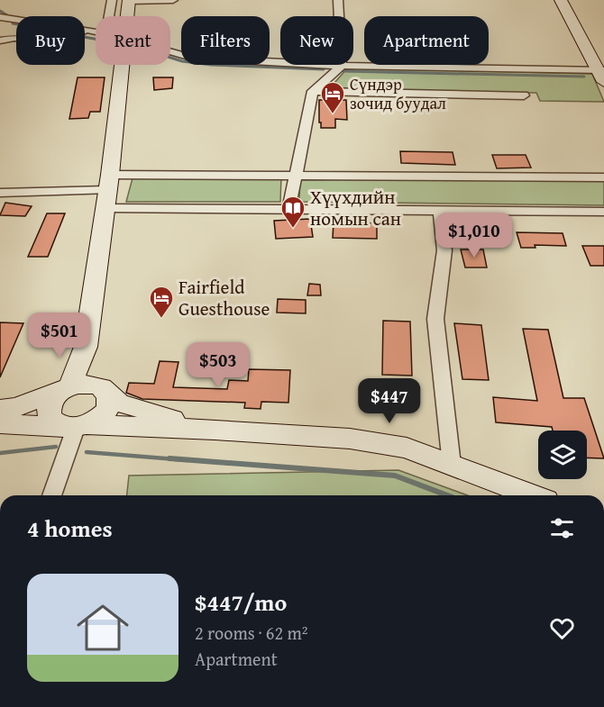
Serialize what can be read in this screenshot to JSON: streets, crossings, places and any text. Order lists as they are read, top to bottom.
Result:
{
  "places": {
    "hotel": ["Сүндэр зочид буудал", "Fairfield Guesthouse"],
    "library": ["Хүүхдийн номын сан"]
  },
  "page": {
    "chip": [
      "Buy",
      "Rent",
      "Filters",
      "New",
      "Apartment"
    ],
    "price": [
      "$1,010",
      "$501",
      "$503",
      "$447"
    ],
    "heading": "4 homes",
    "list": [
      {
        "name": "$447/mo",
        "note": "2 rooms · 62 m² · Apartment"
      }
    ]
  }
}
